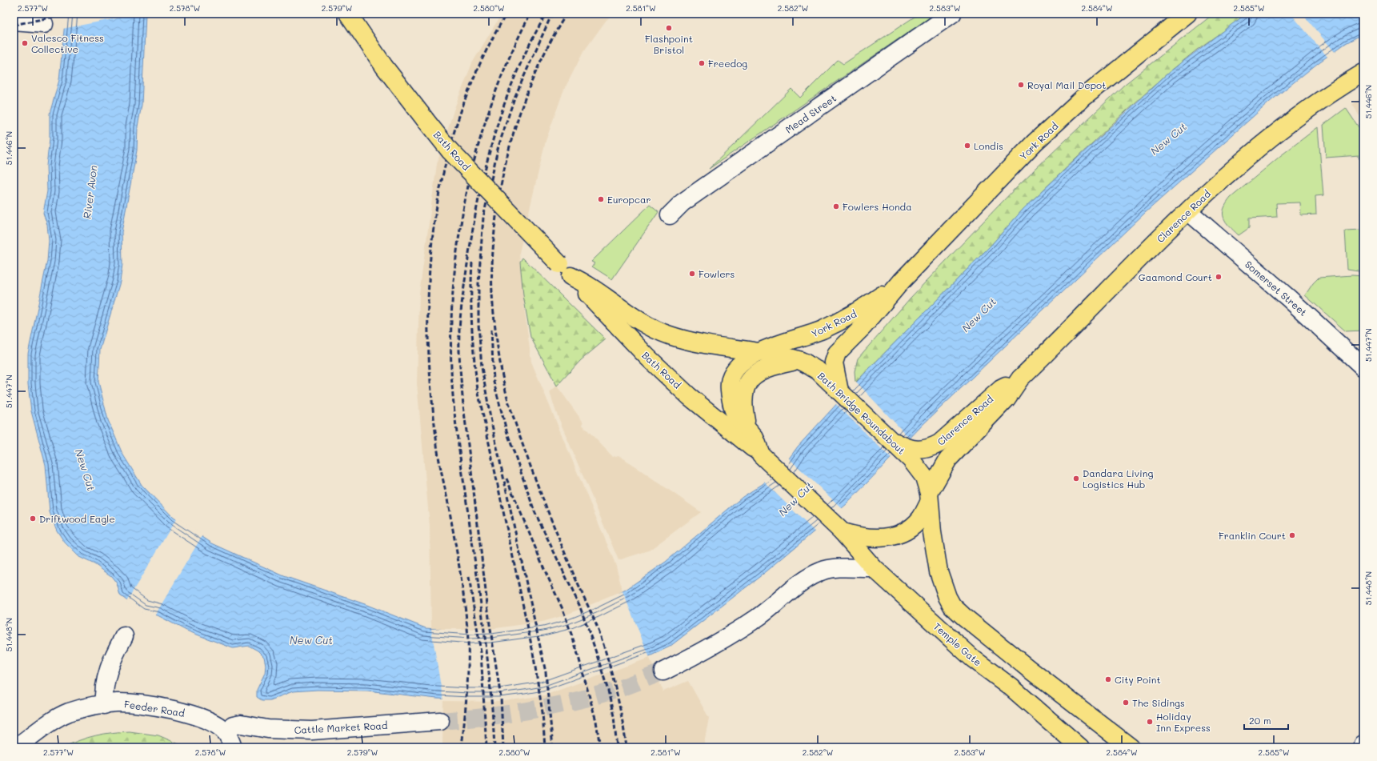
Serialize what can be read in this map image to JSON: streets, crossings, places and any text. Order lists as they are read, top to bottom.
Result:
{
  "streets": {
    "highway": [
      "York Road",
      "Bath Road",
      "Clarence Road",
      "Bath Bridge Roundabout",
      "Temple Gate"
    ],
    "street": [
      "Mead Street",
      "Somerset Street",
      "Feeder Road",
      "Cattle Market Road"
    ]
  },
  "crossings": [
    ["York Road", "Bath Road"],
    ["York Road", "Bath Bridge Roundabout"],
    ["Bath Road", "Bath Bridge Roundabout"],
    ["Clarence Road", "Somerset Street"],
    ["Clarence Road", "Bath Bridge Roundabout"],
    ["Feeder Road", "Cattle Market Road"]
  ],
  "water": ["New Cut", "River Avon"],
  "places": [
    "Flashpoint Bristol",
    "Valesco Fitness Collective",
    "Freedog",
    "Royal Mail Depot",
    "Londis",
    "Europcar",
    "Fowlers Honda",
    "Fowlers",
    "Gaamond Court",
    "Dandara Living Logistics Hub",
    "Driftwood Eagle",
    "Franklin Court",
    "City Point",
    "The Sidings",
    "Holiday Inn Express"
  ],
  "scale_bar": "20 m",
  "coordinates": [
    "2.577°W",
    "2.578°W",
    "2.579°W",
    "2.580°W",
    "2.581°W",
    "2.582°W",
    "2.583°W",
    "2.584°W",
    "2.585°W",
    "51.446°N",
    "51.447°N",
    "51.448°N"
  ]
}
